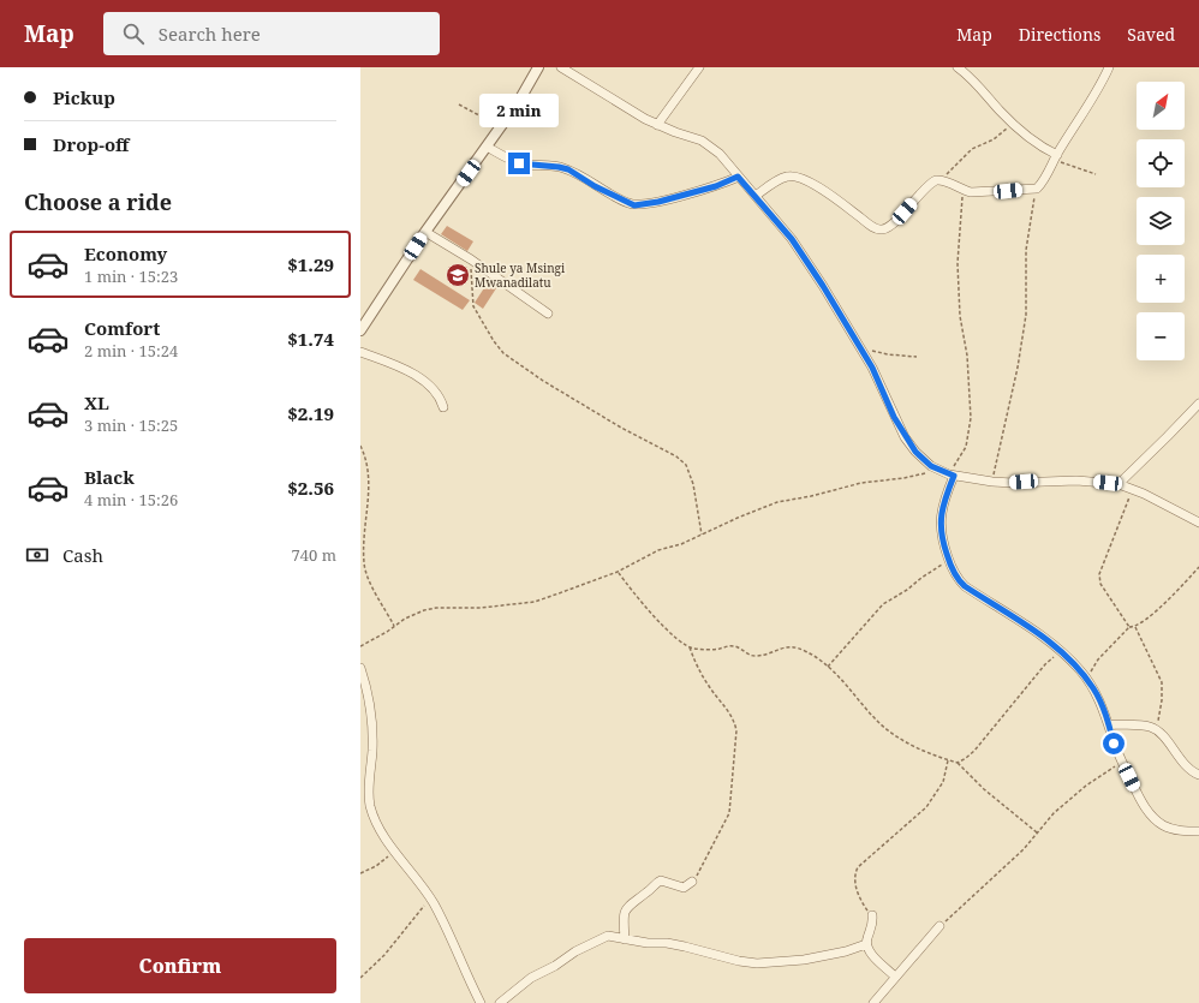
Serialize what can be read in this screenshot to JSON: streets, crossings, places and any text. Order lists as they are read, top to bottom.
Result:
{
  "places": {
    "school or university": ["Shule ya Msingi Mwanadilatu"]
  },
  "north": "top right",
  "page": {
    "header": "Map",
    "search": "Search here",
    "nav": ["Map", "Directions", "Saved"],
    "banner": ["Pickup", "Drop-off"],
    "map_buttons": ["+", "−"],
    "bubble": "2 min",
    "heading": "Choose a ride",
    "list": [
      {
        "name": "Economy",
        "note": "1 min · 15:23",
        "value": "$1.29"
      },
      {
        "name": "Comfort",
        "note": "2 min · 15:24",
        "value": "$1.74"
      },
      {
        "name": "XL",
        "note": "3 min · 15:25",
        "value": "$2.19"
      },
      {
        "name": "Black",
        "note": "4 min · 15:26",
        "value": "$2.56"
      }
    ],
    "pay": ["Cash", "740 m"],
    "buttons": "Confirm"
  }
}
